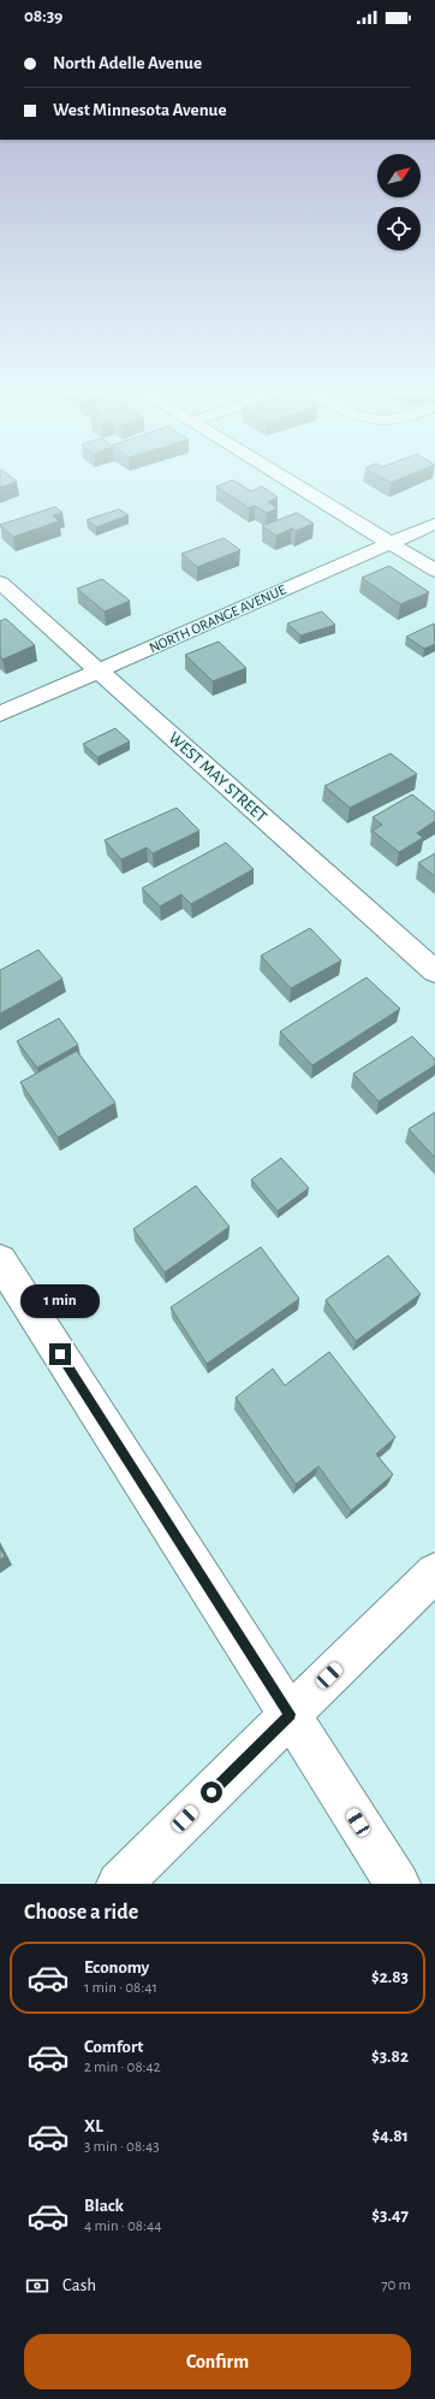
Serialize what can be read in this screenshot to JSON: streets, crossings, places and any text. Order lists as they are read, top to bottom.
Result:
{
  "streets": {
    "street": ["NORTH ORANGE AVENUE", "WEST MAY STREET"]
  },
  "crossings": [
    ["NORTH ORANGE AVENUE", "WEST MAY STREET"]
  ],
  "north": "top right",
  "page": {
    "status": "08:39",
    "banner": ["North Adelle Avenue", "West Minnesota Avenue"],
    "bubble": "1 min",
    "heading": "Choose a ride",
    "list": [
      {
        "name": "Economy",
        "note": "1 min · 08:41",
        "value": "$2.83"
      },
      {
        "name": "Comfort",
        "note": "2 min · 08:42",
        "value": "$3.82"
      },
      {
        "name": "XL",
        "note": "3 min · 08:43",
        "value": "$4.81"
      },
      {
        "name": "Black",
        "note": "4 min · 08:44",
        "value": "$3.47"
      }
    ],
    "pay": ["Cash", "70 m"],
    "buttons": "Confirm"
  }
}
